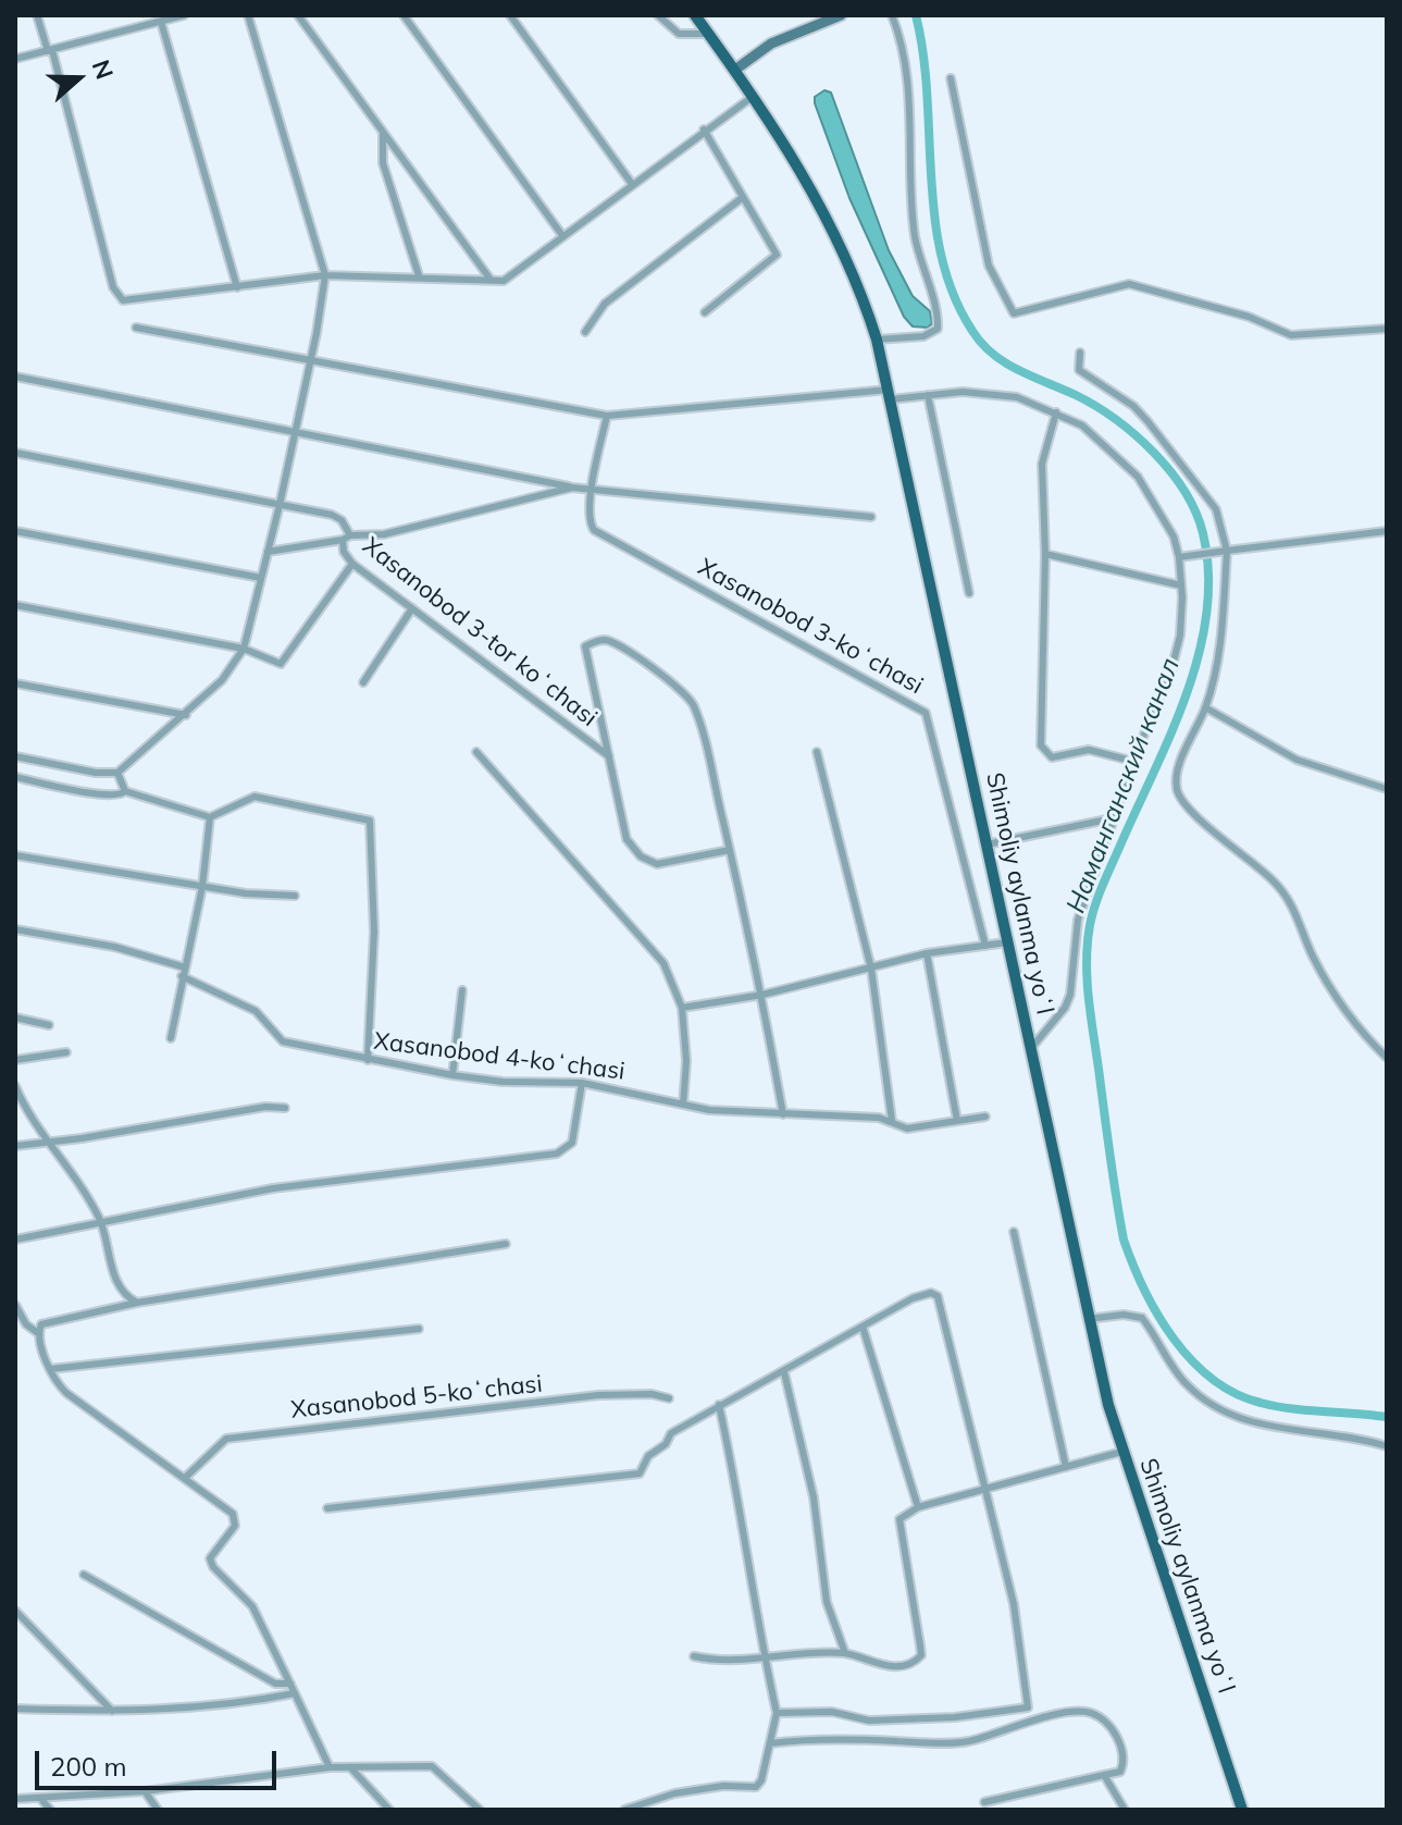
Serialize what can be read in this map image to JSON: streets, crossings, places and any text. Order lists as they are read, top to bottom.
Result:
{
  "streets": {
    "main road": ["Shimoliy aylanma yoʻl"],
    "street": [
      "Xasanobod 3-koʻchasi",
      "Xasanobod 3-tor koʻchasi",
      "Xasanobod 4-koʻchasi",
      "Xasanobod 5-koʻchasi"
    ]
  },
  "water": ["Наманганский канал"],
  "scale_bar": "200 m",
  "north": "right"
}
